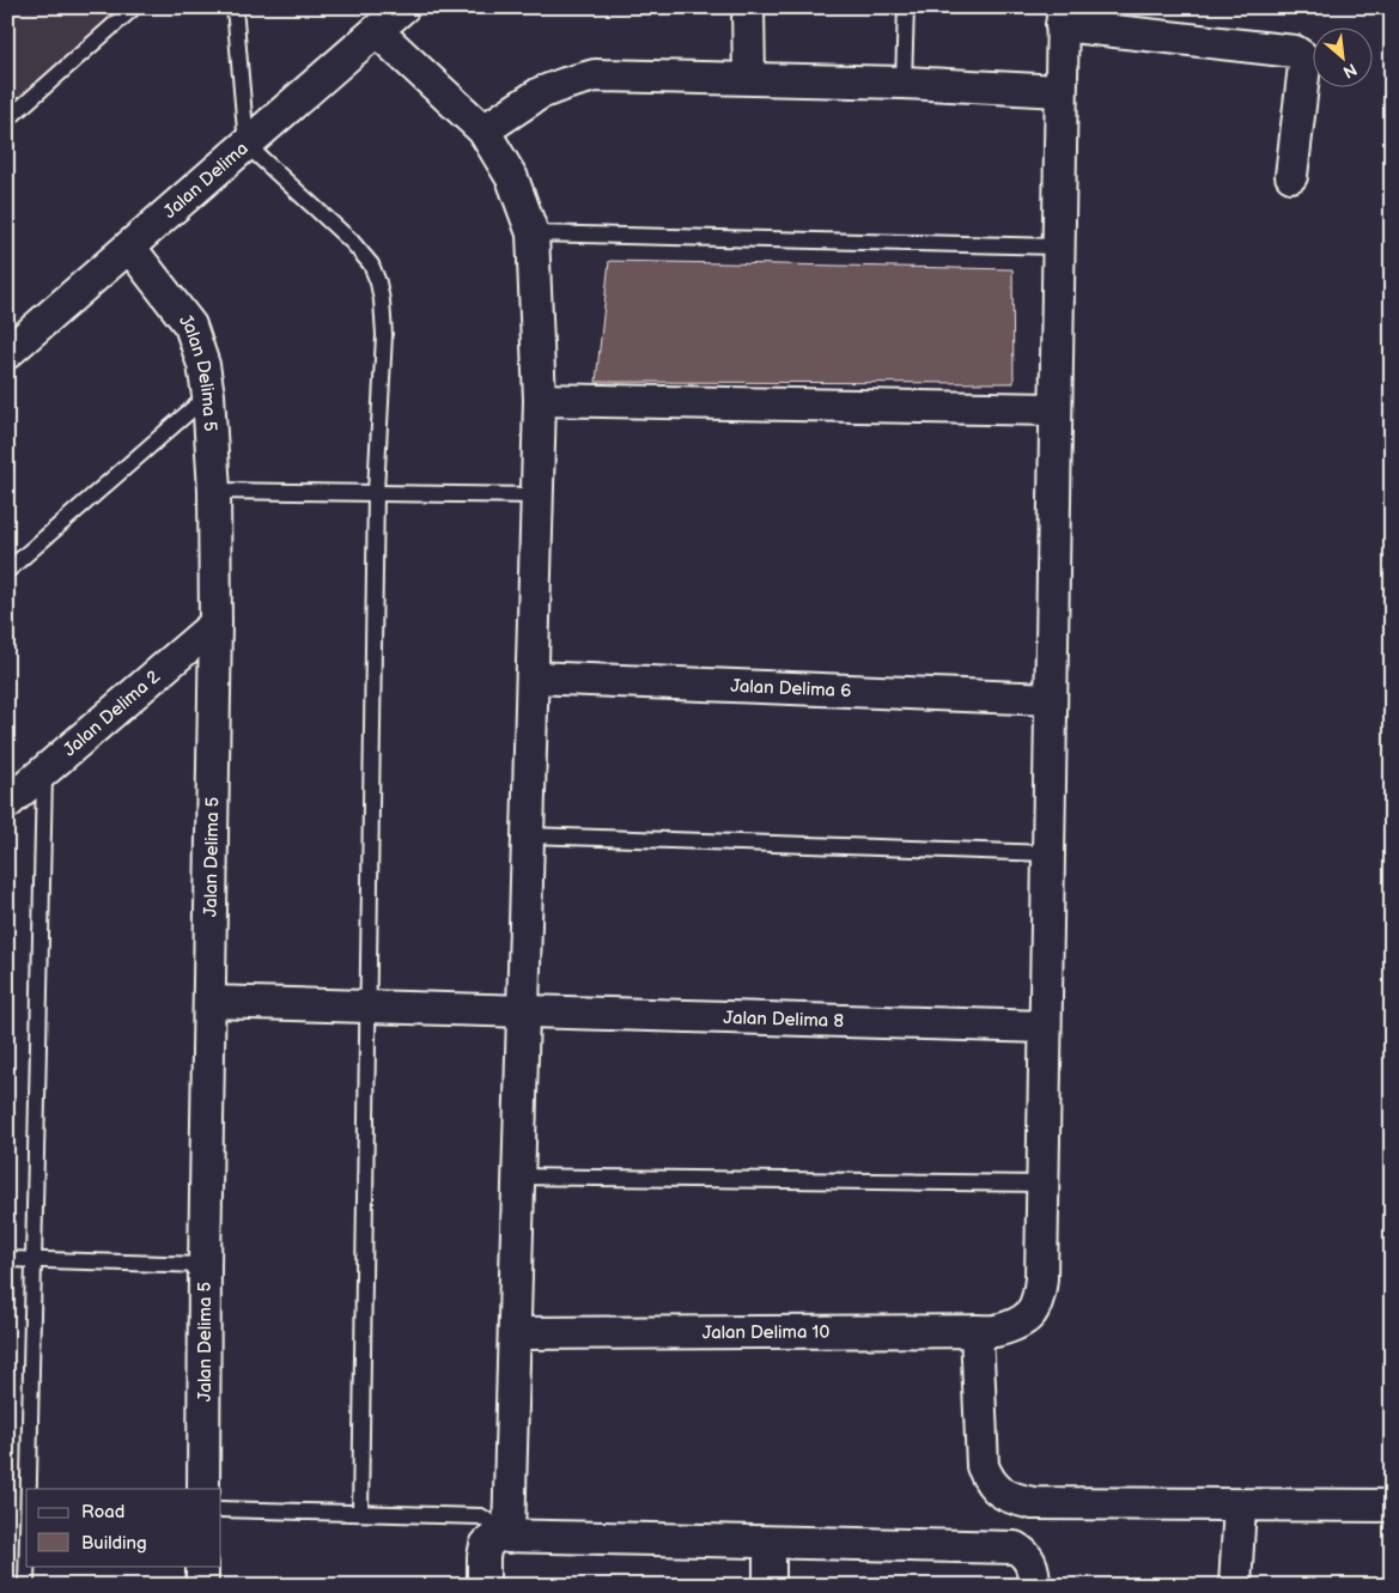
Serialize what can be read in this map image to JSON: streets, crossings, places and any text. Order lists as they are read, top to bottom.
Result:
{
  "streets": {
    "street": [
      "Jalan Delima",
      "Jalan Delima 5",
      "Jalan Delima 6",
      "Jalan Delima 2",
      "Jalan Delima 8",
      "Jalan Delima 10"
    ]
  },
  "crossings": [
    ["Jalan Delima", "Jalan Delima 5"],
    ["Jalan Delima 5", "Jalan Delima 2"],
    ["Jalan Delima 5", "Jalan Delima 8"]
  ],
  "legend": ["Road", "Building"],
  "north": "bottom right"
}
